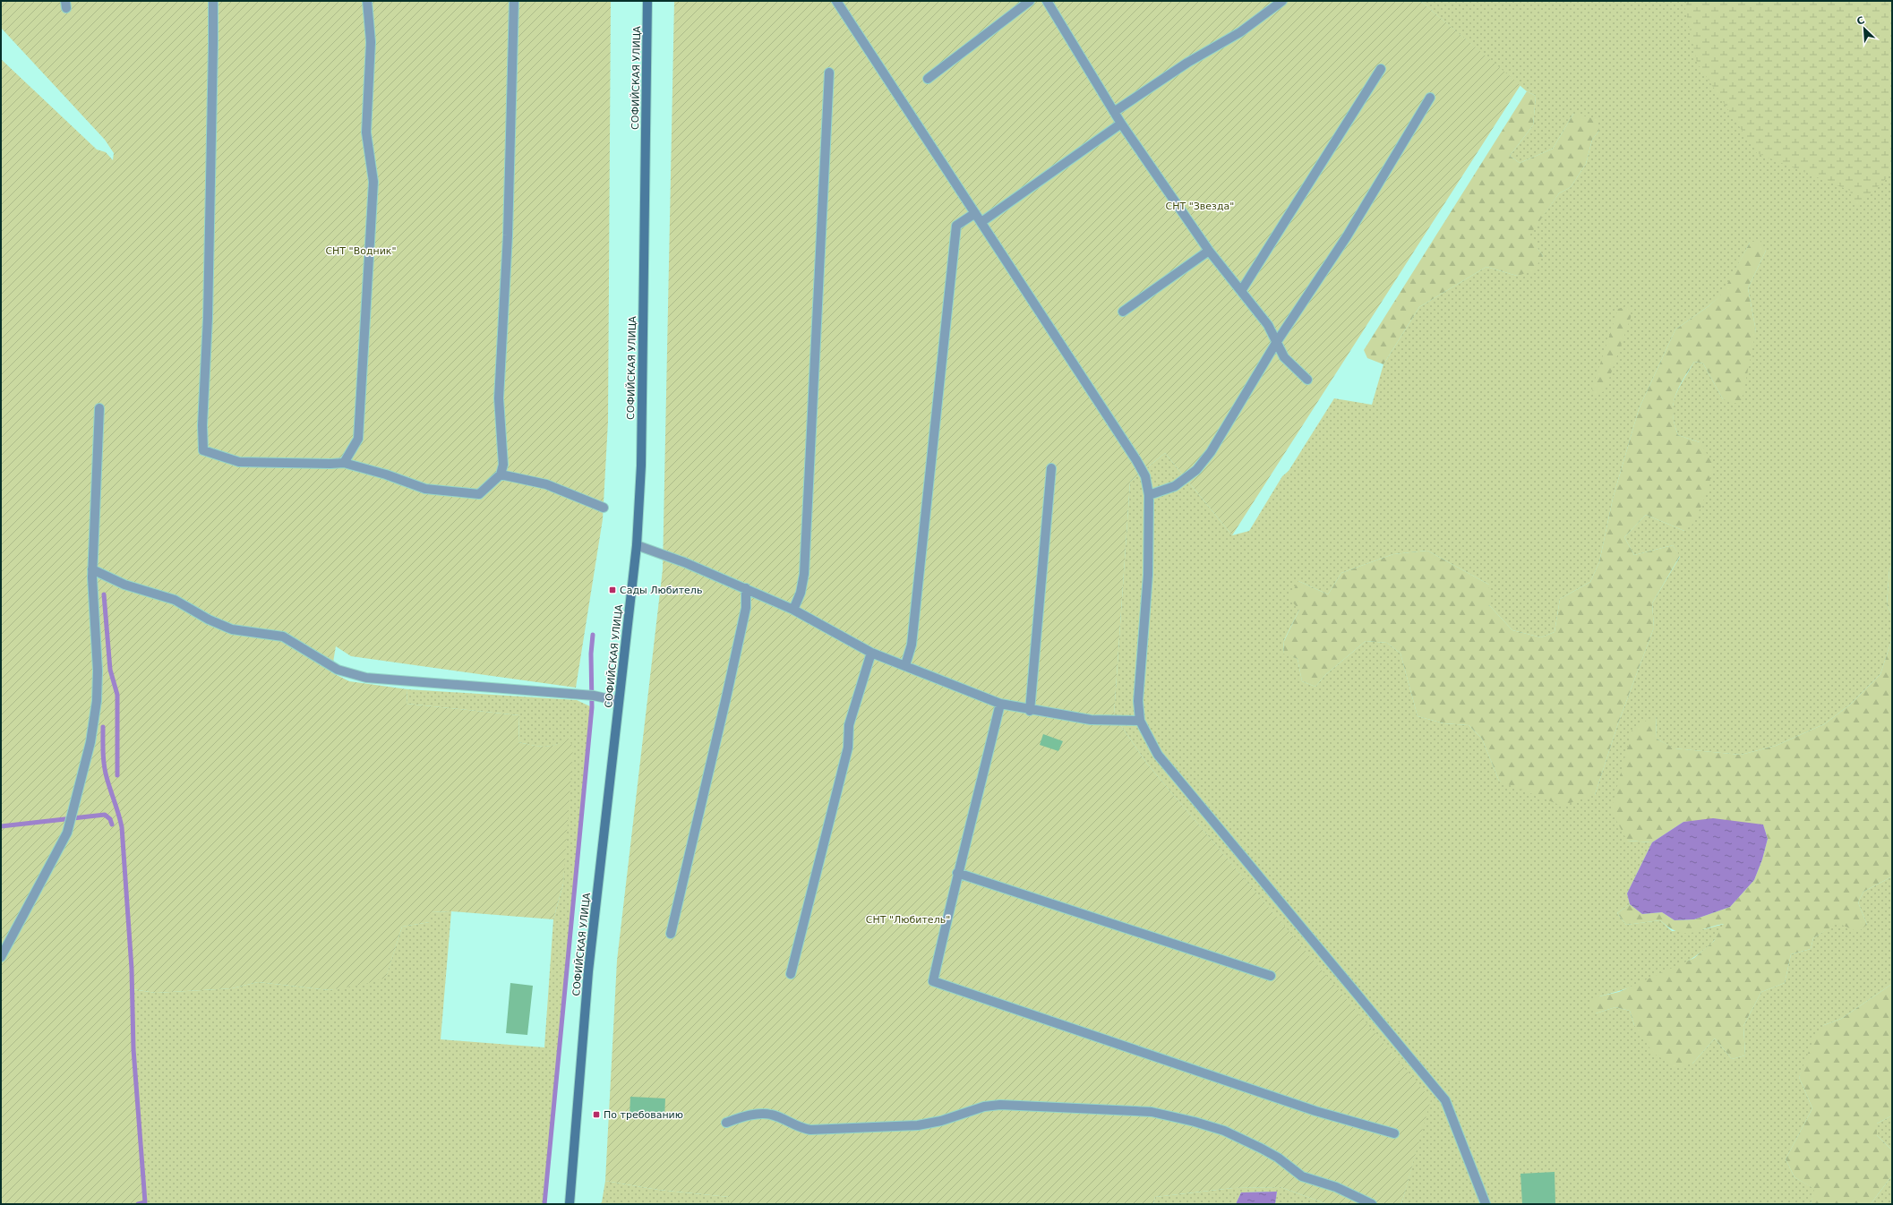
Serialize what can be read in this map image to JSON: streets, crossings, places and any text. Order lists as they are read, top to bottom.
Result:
{
  "streets": {
    "main road": ["СОФИЙСКАЯ УЛИЦА"]
  },
  "parks": ["СНТ \"Звезда\"", "СНТ \"Водник\"", "СНТ \"Любитель\""],
  "places": {
    "transit": ["Сады Любитель", "По требованию"]
  },
  "north": "top left"
}
